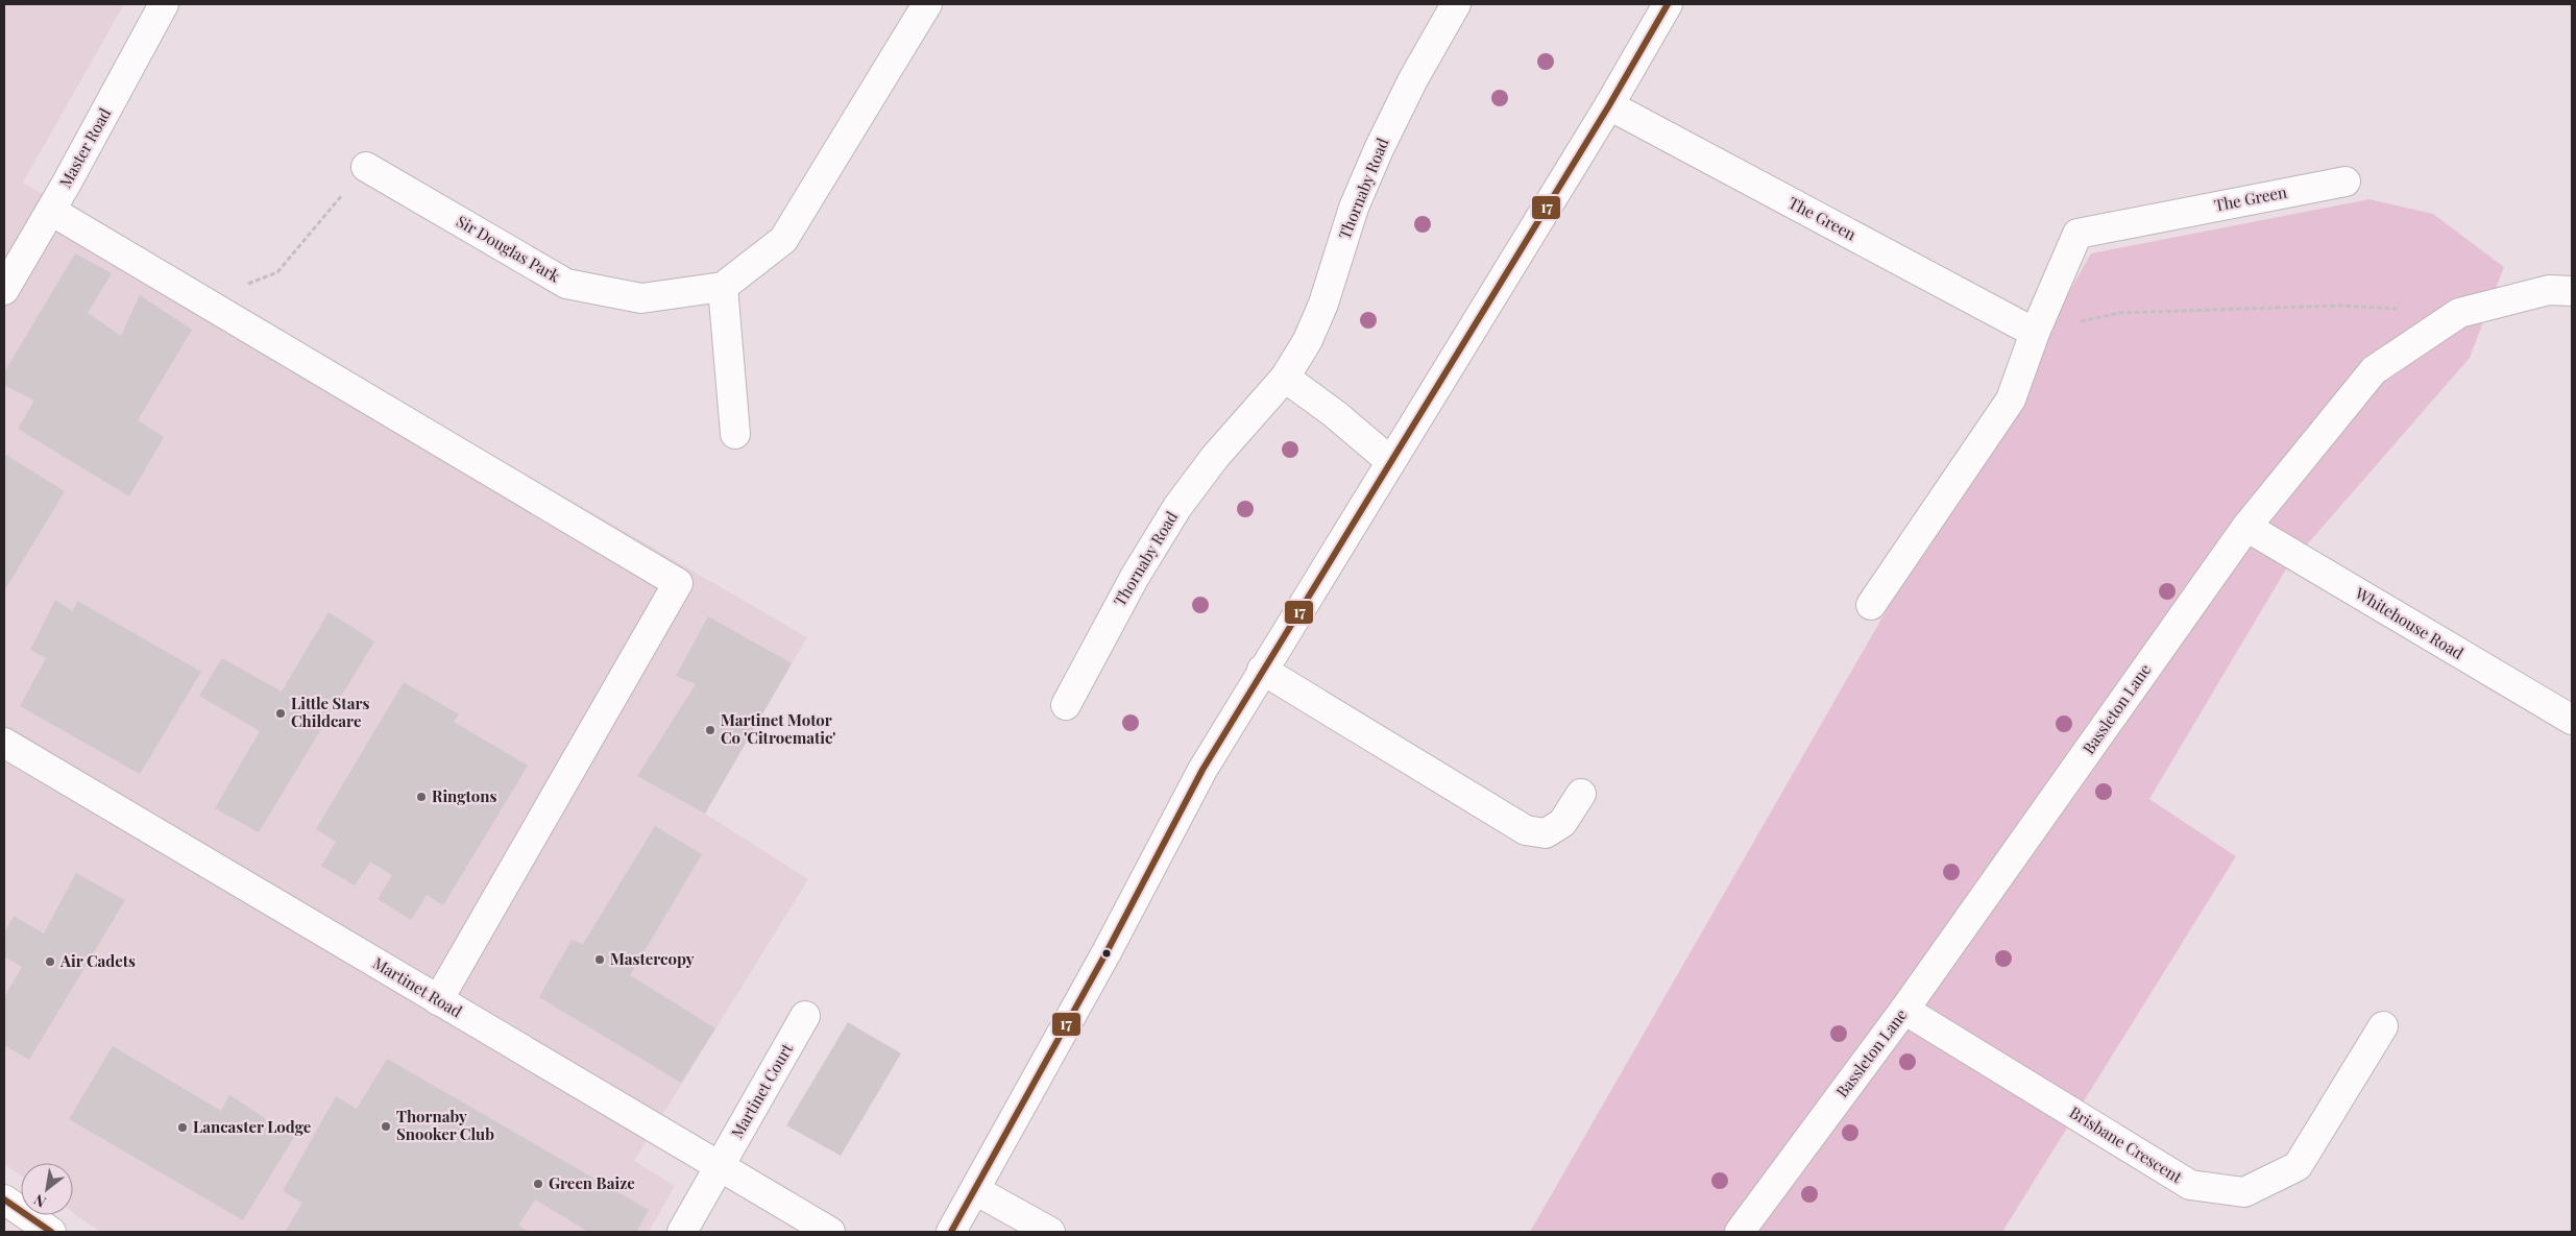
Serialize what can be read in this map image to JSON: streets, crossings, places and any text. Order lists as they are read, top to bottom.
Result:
{
  "streets": {
    "street": [
      "Master Road",
      "Thornaby Road",
      "The Green",
      "Sir Douglas Park",
      "Whitehouse Road",
      "Bassleton Lane",
      "Martinet Road",
      "Martinet Court",
      "Brisbane Crescent"
    ]
  },
  "crossings": [
    ["Whitehouse Road", "Bassleton Lane"],
    ["Bassleton Lane", "Brisbane Crescent"],
    ["Martinet Road", "Martinet Court"]
  ],
  "places": [
    "Little Stars Childcare",
    "Martinet Motor Co 'Citroematic'",
    "Ringtons",
    "Mastercopy",
    "Air Cadets",
    "Thornaby Snooker Club",
    "Lancaster Lodge",
    "Green Baize"
  ],
  "lines": ["transit line 17"],
  "north": "bottom left"
}
